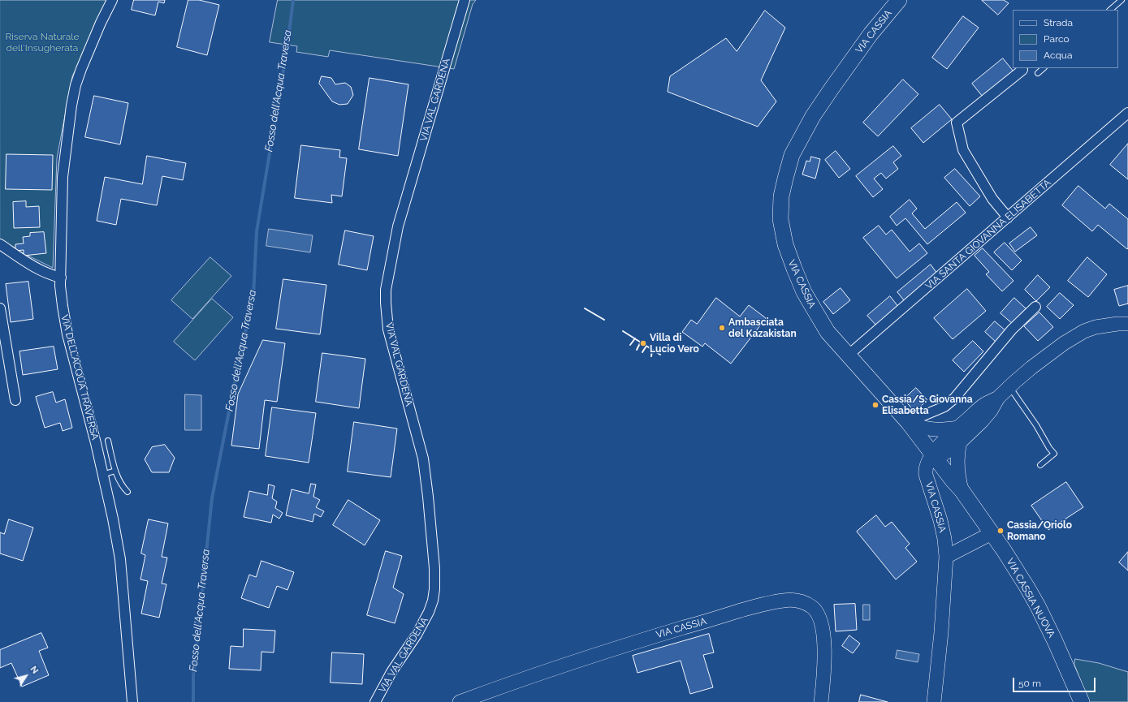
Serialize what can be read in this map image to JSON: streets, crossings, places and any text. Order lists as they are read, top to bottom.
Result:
{
  "streets": {
    "main road": ["VIA CASSIA", "VIA CASSIA NUOVA"],
    "street": ["VIA VAL GARDENA", "VIA SANTA GIOVANNA ELISABETTA", "VIA DELL'ACQUA TRAVERSA"]
  },
  "crossings": [
    ["VIA CASSIA", "VIA SANTA GIOVANNA ELISABETTA"],
    ["VIA CASSIA", "VIA CASSIA NUOVA"]
  ],
  "water": ["Fosso dell'Acqua Traversa"],
  "parks": ["Riserva Naturale dell'Insugherata"],
  "places": [
    "Ambasciata del Kazakistan",
    "Villa di Lucio Vero",
    "Cassia/S. Giovanna Elisabetta",
    "Cassia/Oriolo Romano"
  ],
  "legend": ["Strada", "Parco", "Acqua"],
  "scale_bar": "50 m",
  "north": "top right"
}
